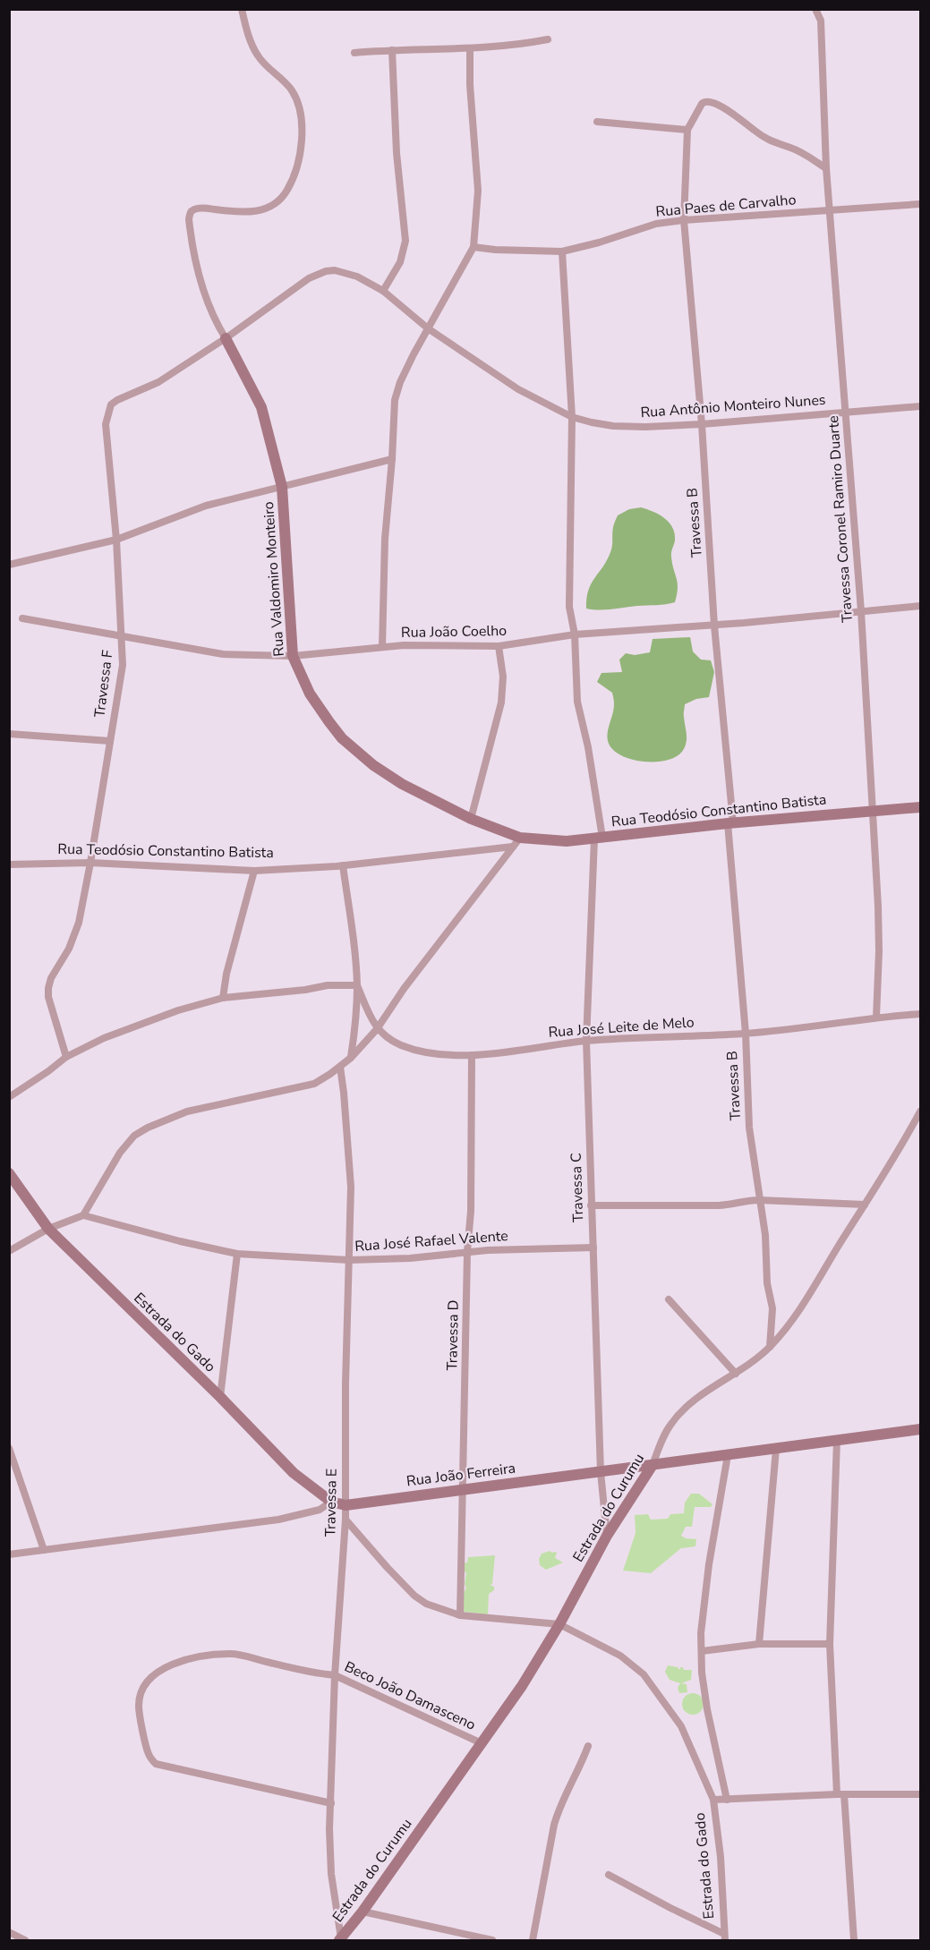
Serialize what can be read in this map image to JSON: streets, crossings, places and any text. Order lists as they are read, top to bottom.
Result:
{
  "streets": {
    "street": [
      "Rua Paes de Carvalho",
      "Rua Antônio Monteiro Nunes",
      "Travessa Coronel Ramiro Duarte",
      "Travessa B",
      "Rua Valdomiro Monteiro",
      "Rua João Coelho",
      "Travessa F",
      "Rua Teodósio Constantino Batista",
      "Rua José Leite de Melo",
      "Travessa C",
      "Rua José Rafael Valente",
      "Estrada do Gado",
      "Travessa D",
      "Rua João Ferreira",
      "Travessa E",
      "Estrada do Curumu",
      "Beco João Damasceno"
    ]
  },
  "crossings": [
    ["Rua Paes de Carvalho", "Travessa Coronel Ramiro Duarte"],
    ["Rua Paes de Carvalho", "Travessa B"],
    ["Rua Paes de Carvalho", "Travessa C"],
    ["Rua Antônio Monteiro Nunes", "Travessa Coronel Ramiro Duarte"],
    ["Rua Antônio Monteiro Nunes", "Travessa B"],
    ["Rua Antônio Monteiro Nunes", "Rua Valdomiro Monteiro"],
    ["Rua Antônio Monteiro Nunes", "Travessa F"],
    ["Rua Antônio Monteiro Nunes", "Travessa C"],
    ["Travessa Coronel Ramiro Duarte", "Rua João Coelho"],
    ["Travessa Coronel Ramiro Duarte", "Rua Teodósio Constantino Batista"],
    ["Travessa Coronel Ramiro Duarte", "Rua José Leite de Melo"],
    ["Travessa B", "Rua João Coelho"],
    ["Travessa B", "Rua Teodósio Constantino Batista"],
    ["Travessa B", "Rua José Leite de Melo"],
    ["Travessa B", "Estrada do Curumu"],
    ["Rua Valdomiro Monteiro", "Rua João Coelho"],
    ["Rua Valdomiro Monteiro", "Travessa F"],
    ["Rua Valdomiro Monteiro", "Rua Teodósio Constantino Batista"],
    ["Rua João Coelho", "Travessa F"],
    ["Rua João Coelho", "Travessa C"],
    ["Travessa F", "Rua Teodósio Constantino Batista"],
    ["Rua Teodósio Constantino Batista", "Travessa C"],
    ["Rua José Leite de Melo", "Travessa C"],
    ["Rua José Leite de Melo", "Travessa D"],
    ["Travessa C", "Rua José Rafael Valente"],
    ["Travessa C", "Rua João Ferreira"],
    ["Travessa C", "Estrada do Curumu"],
    ["Rua José Rafael Valente", "Travessa D"],
    ["Rua José Rafael Valente", "Travessa E"],
    ["Estrada do Gado", "Travessa D"],
    ["Estrada do Gado", "Rua João Ferreira"],
    ["Estrada do Gado", "Travessa E"],
    ["Estrada do Gado", "Estrada do Curumu"],
    ["Travessa D", "Rua João Ferreira"],
    ["Rua João Ferreira", "Travessa E"],
    ["Rua João Ferreira", "Estrada do Curumu"],
    ["Travessa E", "Estrada do Curumu"],
    ["Travessa E", "Beco João Damasceno"],
    ["Estrada do Curumu", "Beco João Damasceno"]
  ]
}
